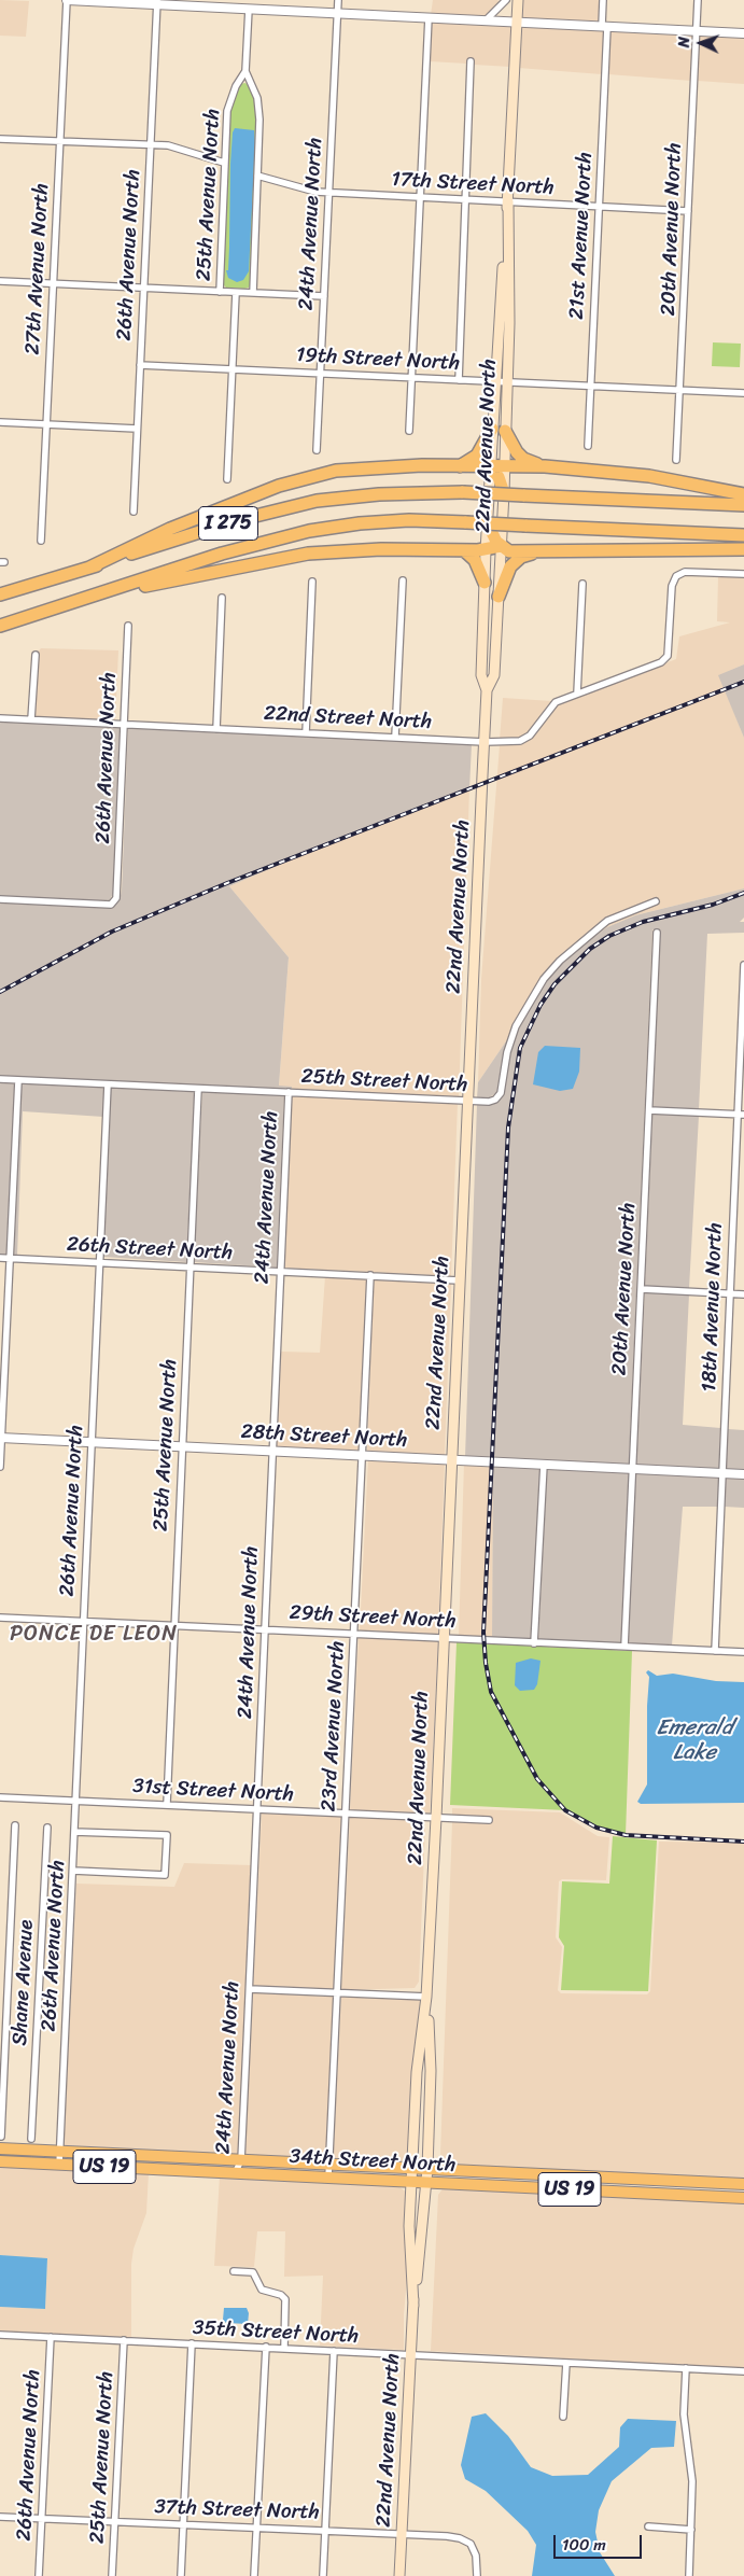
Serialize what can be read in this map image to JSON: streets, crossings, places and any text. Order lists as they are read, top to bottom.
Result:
{
  "streets": {
    "highway": ["I 275", "34th Street North", "US 19"],
    "main road": ["22nd Avenue North"],
    "street": [
      "17th Street North",
      "25th Avenue North",
      "24th Avenue North",
      "20th Avenue North",
      "21st Avenue North",
      "26th Avenue North",
      "27th Avenue North",
      "19th Street North",
      "22nd Street North",
      "25th Street North",
      "26th Street North",
      "18th Avenue North",
      "28th Street North",
      "29th Street North",
      "23rd Avenue North",
      "31st Street North",
      "Shane Avenue",
      "35th Street North",
      "37th Street North"
    ]
  },
  "crossings": [
    ["17th Street North", "25th Avenue North"],
    ["17th Street North", "24th Avenue North"],
    ["17th Street North", "20th Avenue North"],
    ["17th Street North", "21st Avenue North"],
    ["17th Street North", "22nd Avenue North"],
    ["25th Avenue North", "19th Street North"],
    ["25th Avenue North", "25th Street North"],
    ["25th Avenue North", "26th Street North"],
    ["25th Avenue North", "28th Street North"],
    ["25th Avenue North", "29th Street North"],
    ["25th Avenue North", "31st Street North"],
    ["25th Avenue North", "35th Street North"],
    ["25th Avenue North", "37th Street North"],
    ["24th Avenue North", "19th Street North"],
    ["24th Avenue North", "25th Street North"],
    ["24th Avenue North", "26th Street North"],
    ["24th Avenue North", "28th Street North"],
    ["24th Avenue North", "29th Street North"],
    ["24th Avenue North", "31st Street North"],
    ["24th Avenue North", "34th Street North"],
    ["20th Avenue North", "19th Street North"],
    ["20th Avenue North", "28th Street North"],
    ["20th Avenue North", "29th Street North"],
    ["21st Avenue North", "19th Street North"],
    ["26th Avenue North", "19th Street North"],
    ["26th Avenue North", "22nd Street North"],
    ["26th Avenue North", "25th Street North"],
    ["26th Avenue North", "26th Street North"],
    ["26th Avenue North", "28th Street North"],
    ["26th Avenue North", "29th Street North"],
    ["26th Avenue North", "31st Street North"],
    ["26th Avenue North", "34th Street North"],
    ["26th Avenue North", "35th Street North"],
    ["26th Avenue North", "37th Street North"],
    ["19th Street North", "22nd Avenue North"],
    ["22nd Avenue North", "22nd Street North"],
    ["22nd Avenue North", "25th Street North"],
    ["22nd Avenue North", "26th Street North"],
    ["22nd Avenue North", "28th Street North"],
    ["22nd Avenue North", "29th Street North"],
    ["22nd Avenue North", "31st Street North"],
    ["22nd Avenue North", "34th Street North"],
    ["22nd Avenue North", "35th Street North"],
    ["22nd Avenue North", "37th Street North"],
    ["26th Street North", "23rd Avenue North"],
    ["18th Avenue North", "28th Street North"],
    ["18th Avenue North", "29th Street North"],
    ["28th Street North", "23rd Avenue North"],
    ["29th Street North", "23rd Avenue North"],
    ["23rd Avenue North", "31st Street North"],
    ["23rd Avenue North", "34th Street North"]
  ],
  "districts": ["PONCE DE LEON"],
  "water": ["Emerald Lake"],
  "scale_bar": "100 m",
  "north": "left"
}
